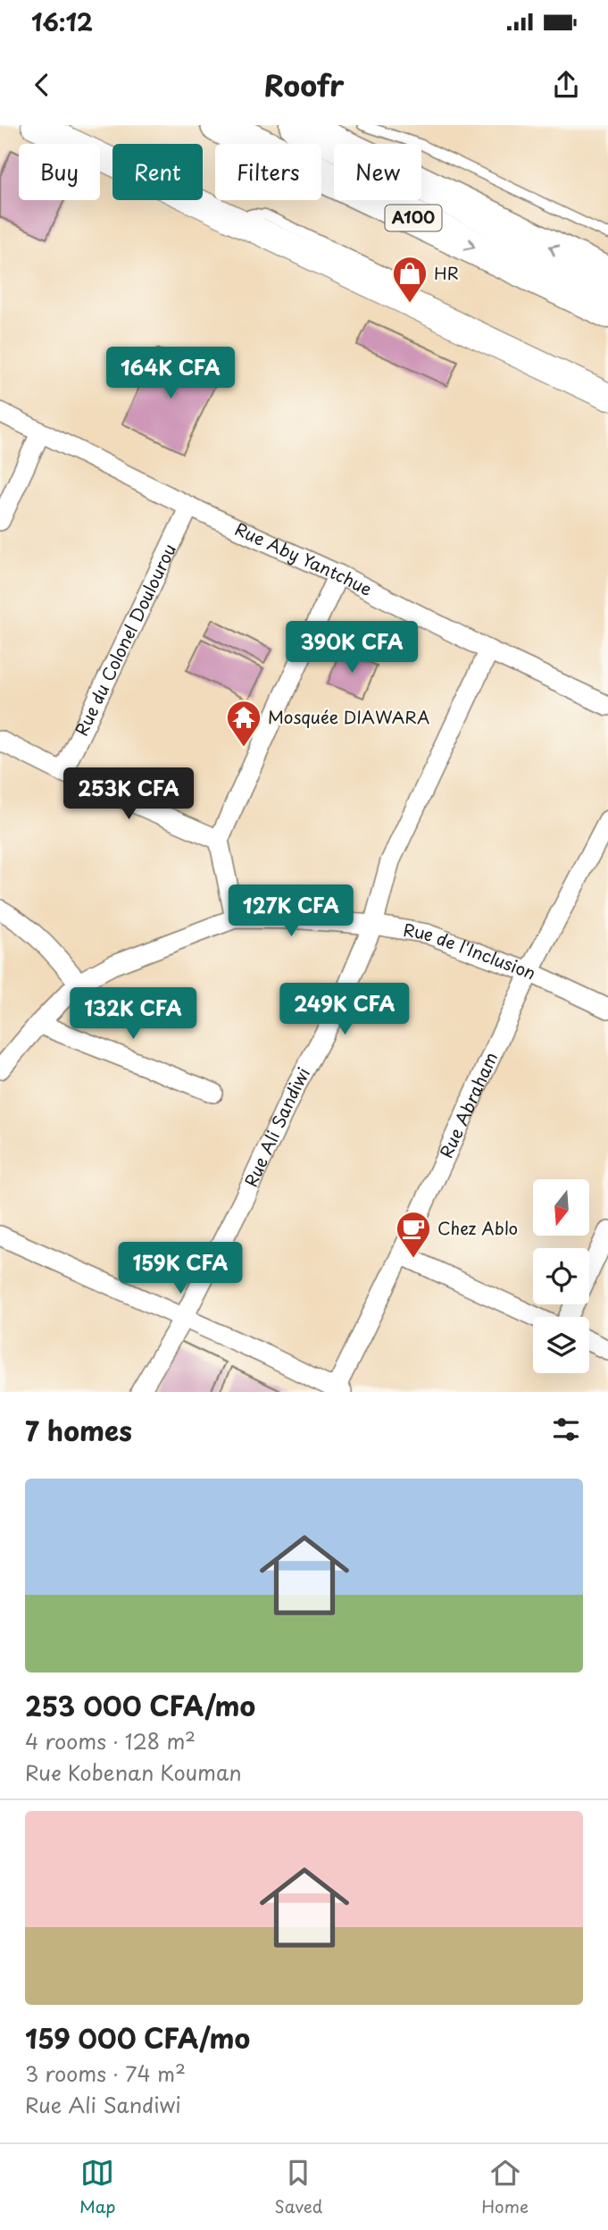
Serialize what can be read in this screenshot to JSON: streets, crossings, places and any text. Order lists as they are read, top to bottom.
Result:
{
  "streets": {
    "highway": ["A100"],
    "street": [
      "Rue Aby Yantchue",
      "Rue du Colonel Doulourou",
      "Rue de l'Inclusion",
      "Rue Abraham",
      "Rue Ali Sandiwi"
    ]
  },
  "crossings": [
    ["Rue Aby Yantchue", "Rue du Colonel Doulourou"],
    ["Rue Aby Yantchue", "Rue Ali Sandiwi"],
    ["Rue de l'Inclusion", "Rue Abraham"],
    ["Rue de l'Inclusion", "Rue Ali Sandiwi"]
  ],
  "places": {
    "shop": ["HR"],
    "temple": ["Mosquée DIAWARA"],
    "cafe": ["Chez Ablo"]
  },
  "north": "bottom",
  "page": {
    "status": "16:12",
    "header": "Roofr",
    "chip": [
      "Buy",
      "Rent",
      "Filters",
      "New"
    ],
    "price": [
      "164K CFA",
      "390K CFA",
      "253K CFA",
      "127K CFA",
      "249K CFA",
      "132K CFA",
      "159K CFA"
    ],
    "heading": "7 homes",
    "list": [
      {
        "name": "253 000 CFA/mo",
        "note": "4 rooms · 128 m² · Rue Kobenan Kouman"
      },
      {
        "name": "159 000 CFA/mo",
        "note": "3 rooms · 74 m² · Rue Ali Sandiwi"
      }
    ],
    "tabs": ["Map", "Saved", "Home"]
  }
}
